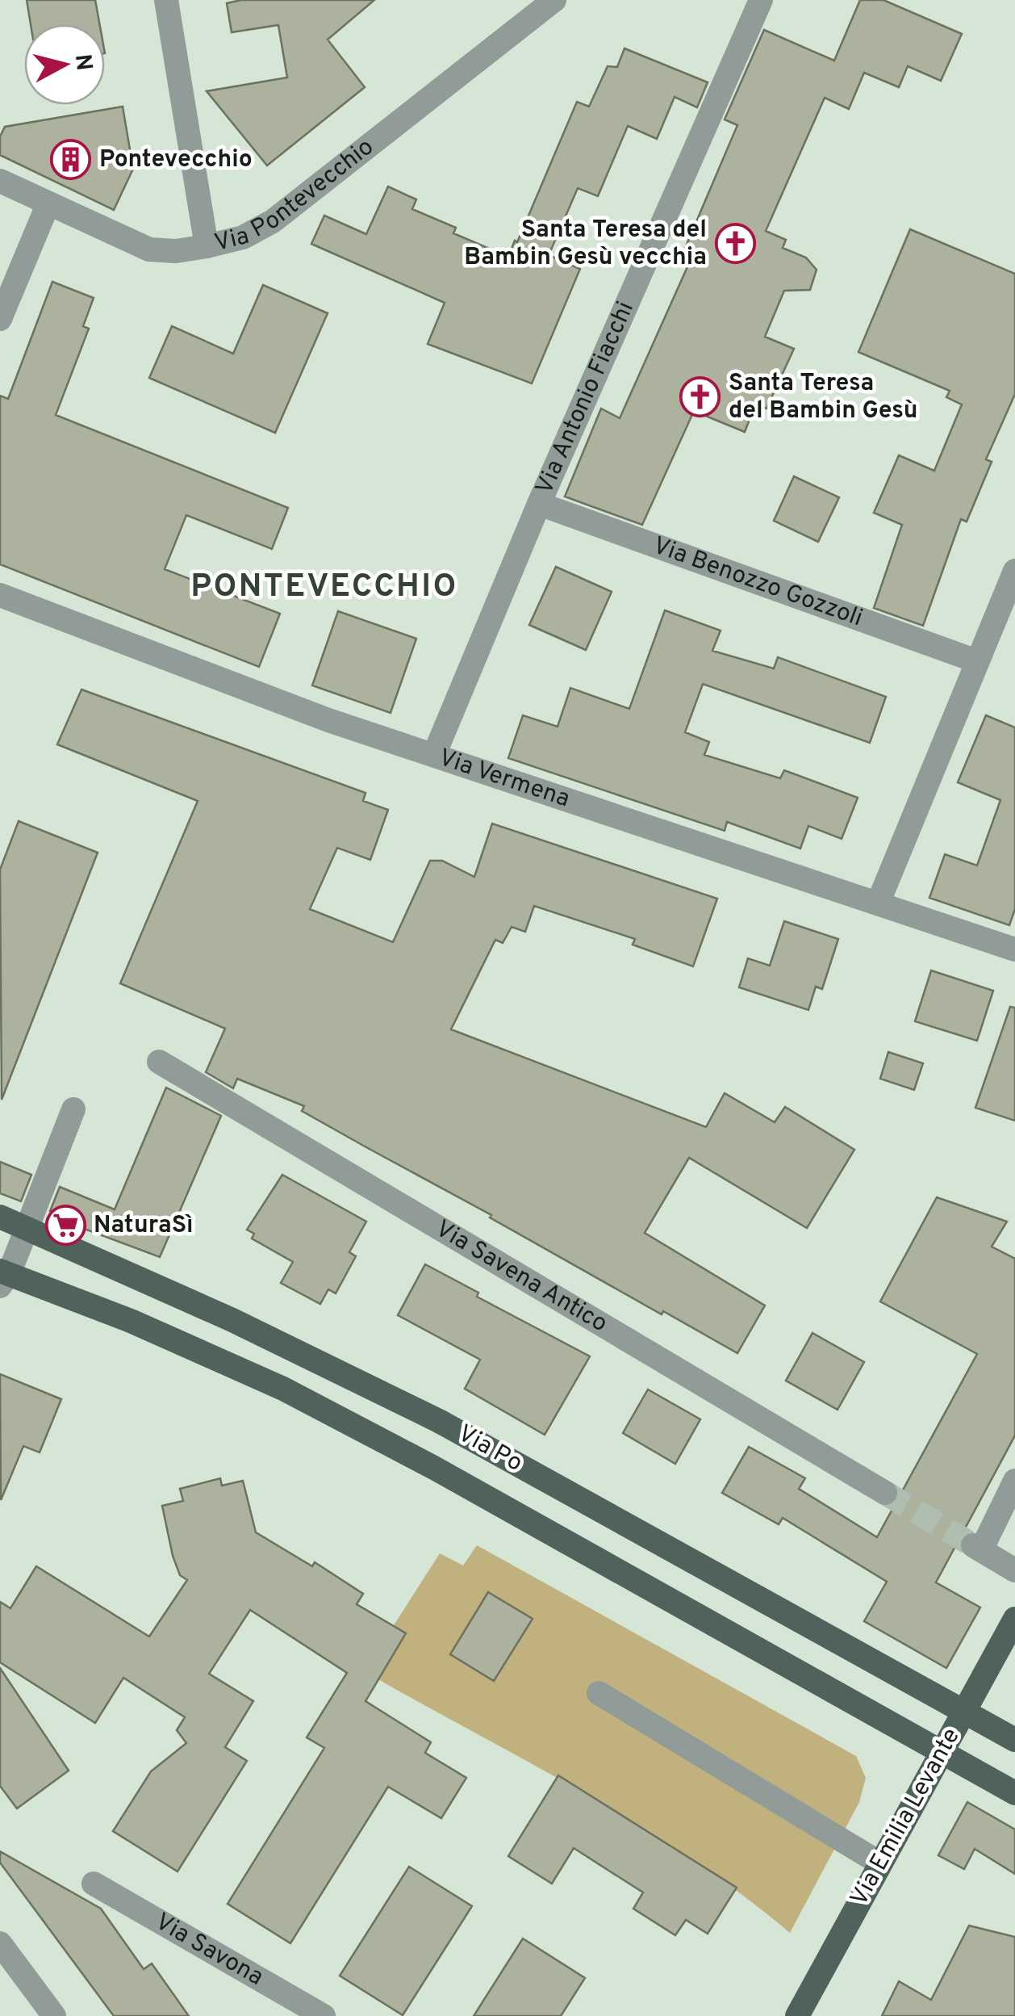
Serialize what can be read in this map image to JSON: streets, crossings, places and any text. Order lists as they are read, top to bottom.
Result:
{
  "streets": {
    "main road": ["Via Po", "Via Emilia Levante"],
    "street": [
      "Via Pontevecchio",
      "Via Antonio Fiacchi",
      "Via Benozzo Gozzoli",
      "Via Vermena",
      "Via Savena Antico",
      "Via Savona"
    ]
  },
  "crossings": [
    ["Via Antonio Fiacchi", "Via Benozzo Gozzoli"],
    ["Via Antonio Fiacchi", "Via Vermena"],
    ["Via Po", "Via Emilia Levante"]
  ],
  "districts": ["PONTEVECCHIO"],
  "places": {
    "building": ["Pontevecchio"],
    "church": ["Santa Teresa del Bambin Gesù vecchia", "Santa Teresa del Bambin Gesù"],
    "supermarket": ["NaturaSì"]
  },
  "north": "right"
}
